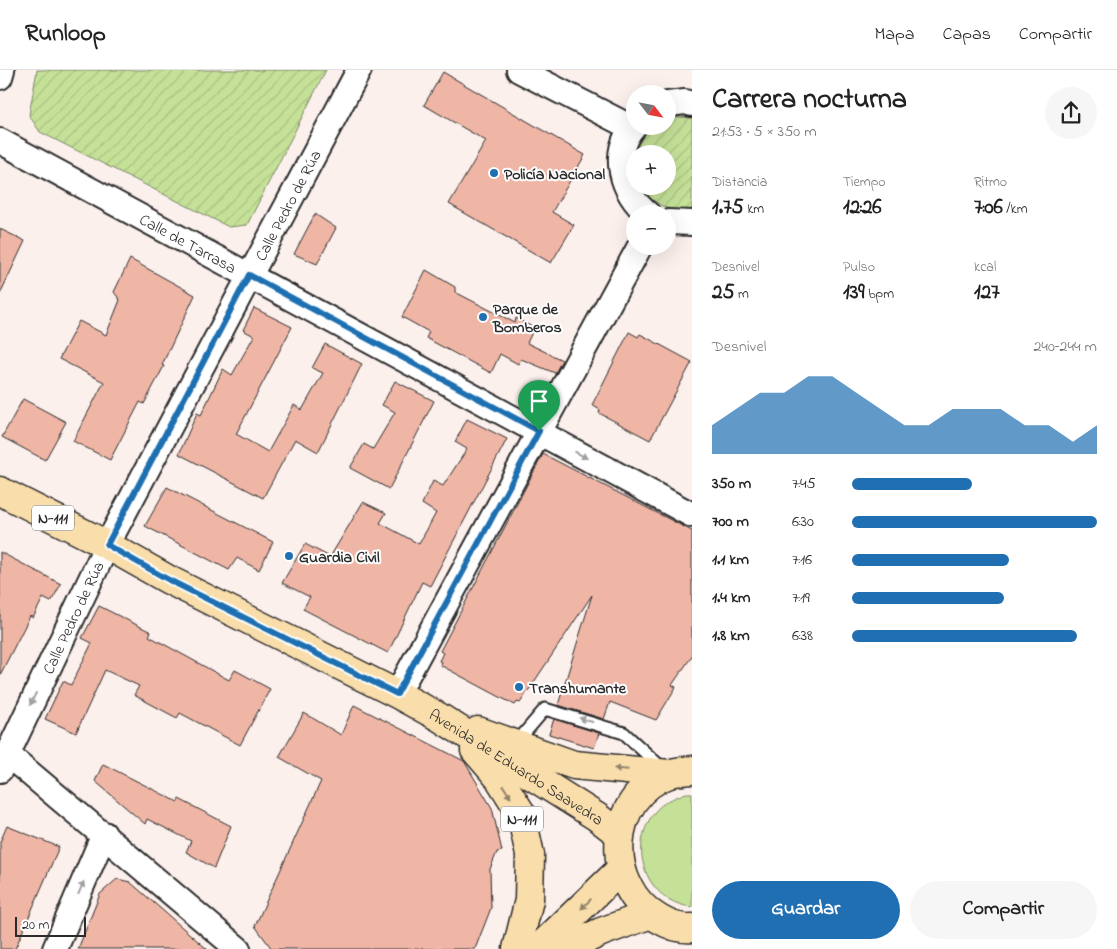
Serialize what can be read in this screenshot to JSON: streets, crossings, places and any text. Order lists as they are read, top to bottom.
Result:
{
  "streets": {
    "main road": ["N-111", "Avenida de Eduardo Saavedra"],
    "street": ["Calle Pedro de Rúa", "Calle de Tarrasa"]
  },
  "crossings": [
    ["Calle Pedro de Rúa", "Calle de Tarrasa"],
    ["Calle Pedro de Rúa", "N-111"],
    ["N-111", "Avenida de Eduardo Saavedra"]
  ],
  "places": [
    "Policía Nacional",
    "Parque de Bomberos",
    "Guardia Civil",
    "Transhumante"
  ],
  "scale_bar": "20 m",
  "north": "bottom right",
  "page": {
    "header": "Runloop",
    "nav": ["Mapa", "Capas", "Compartir"],
    "heading": ["Carrera nocturna", "21:53 · 5 × 350 m"],
    "map_buttons": ["+", "−"],
    "stats": [
      ["Distancia", "1.75 km"],
      ["Tiempo", "12:26"],
      ["Ritmo", "7:06 /km"],
      ["Desnivel", "25 m"],
      ["Pulso", "139 bpm"],
      ["kcal", "127"]
    ],
    "chart": ["Desnivel", "240–244 m"],
    "list": [
      {
        "name": "350 m",
        "note": "7:45"
      },
      {
        "name": "700 m",
        "note": "6:30"
      },
      {
        "name": "1.1 km",
        "note": "7:16"
      },
      {
        "name": "1.4 km",
        "note": "7:19"
      },
      {
        "name": "1.8 km",
        "note": "6:38"
      }
    ],
    "buttons": ["Guardar", "Compartir"],
    "scale": "20 m"
  }
}
